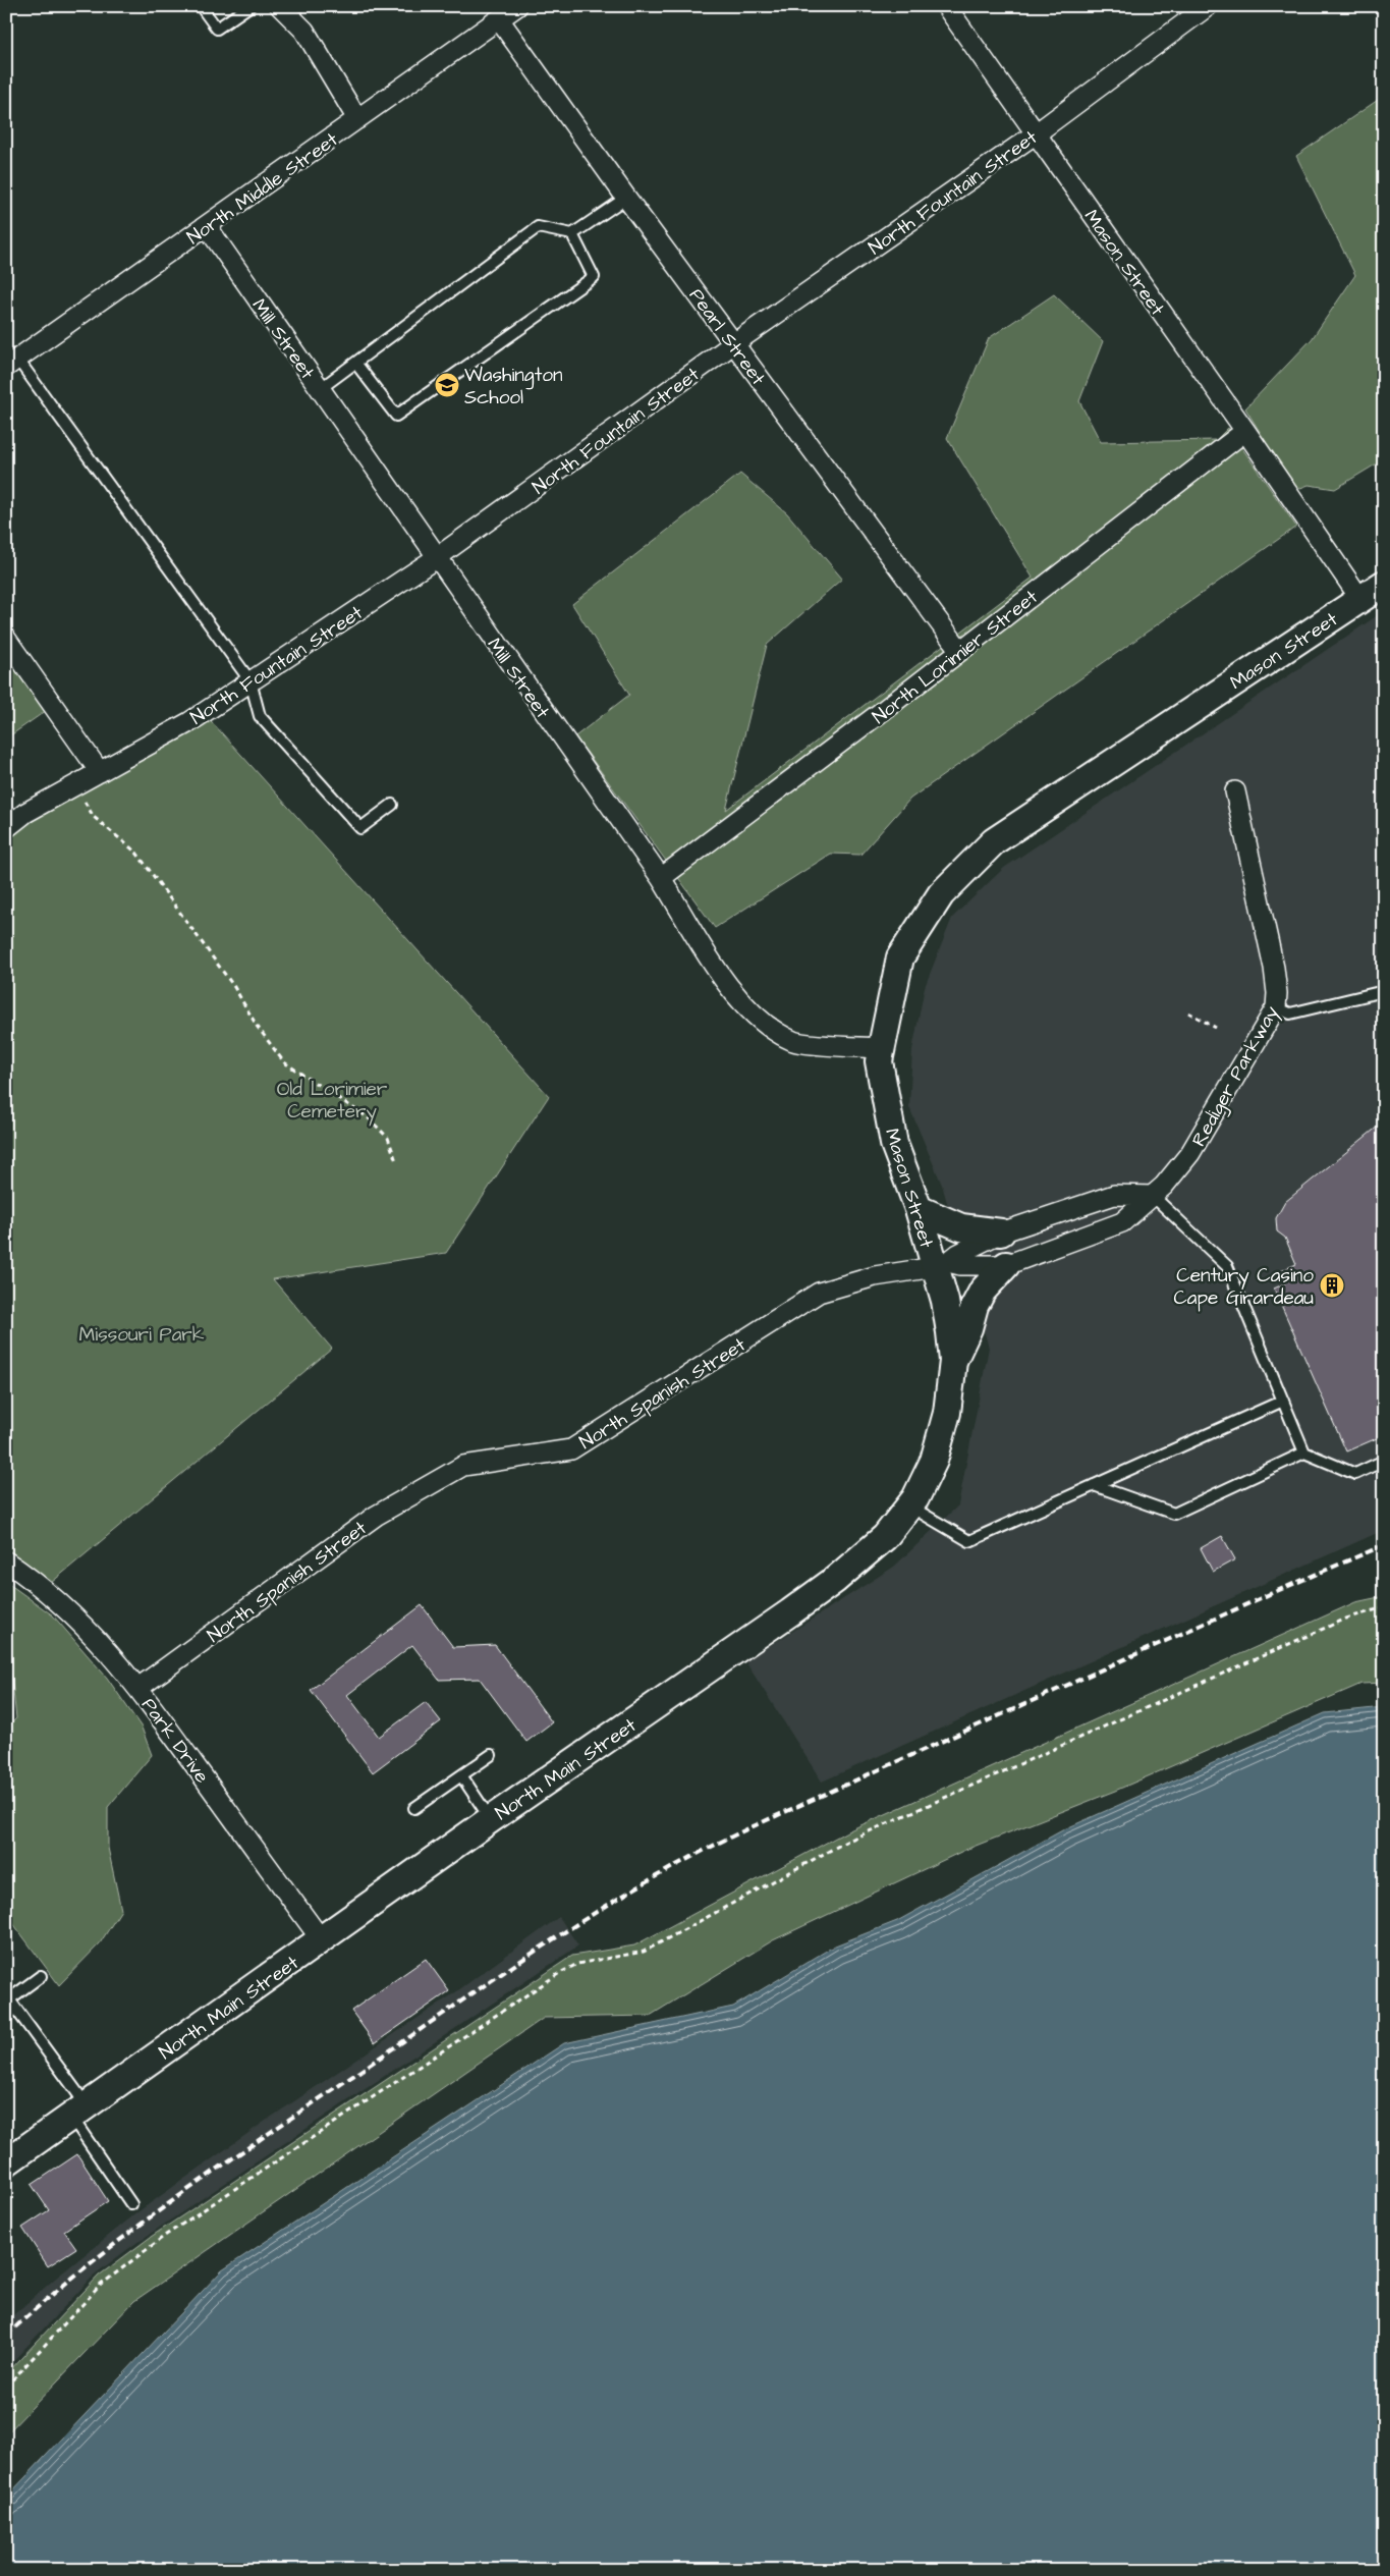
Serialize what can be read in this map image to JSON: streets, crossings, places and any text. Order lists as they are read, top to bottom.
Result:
{
  "streets": {
    "main road": ["Mason Street", "North Main Street"],
    "street": [
      "North Middle Street",
      "North Fountain Street",
      "Pearl Street",
      "Mill Street",
      "North Lorimier Street",
      "Rediger Parkway",
      "North Spanish Street",
      "Park Drive"
    ]
  },
  "crossings": [
    ["North Middle Street", "Pearl Street"],
    ["North Middle Street", "Mill Street"],
    ["North Fountain Street", "Mason Street"],
    ["North Fountain Street", "Pearl Street"],
    ["North Fountain Street", "Mill Street"],
    ["Mason Street", "Mill Street"],
    ["Mason Street", "North Lorimier Street"],
    ["Mason Street", "Rediger Parkway"],
    ["Mason Street", "North Spanish Street"],
    ["Mason Street", "North Main Street"],
    ["Pearl Street", "North Lorimier Street"],
    ["Mill Street", "North Lorimier Street"],
    ["Rediger Parkway", "North Spanish Street"],
    ["Rediger Parkway", "North Main Street"],
    ["North Spanish Street", "Park Drive"],
    ["North Spanish Street", "North Main Street"],
    ["Park Drive", "North Main Street"]
  ],
  "parks": ["Old Lorimier Cemetery", "Missouri Park"],
  "places": {
    "school or university": ["Washington School"],
    "building": ["Century Casino Cape Girardeau"]
  }
}
